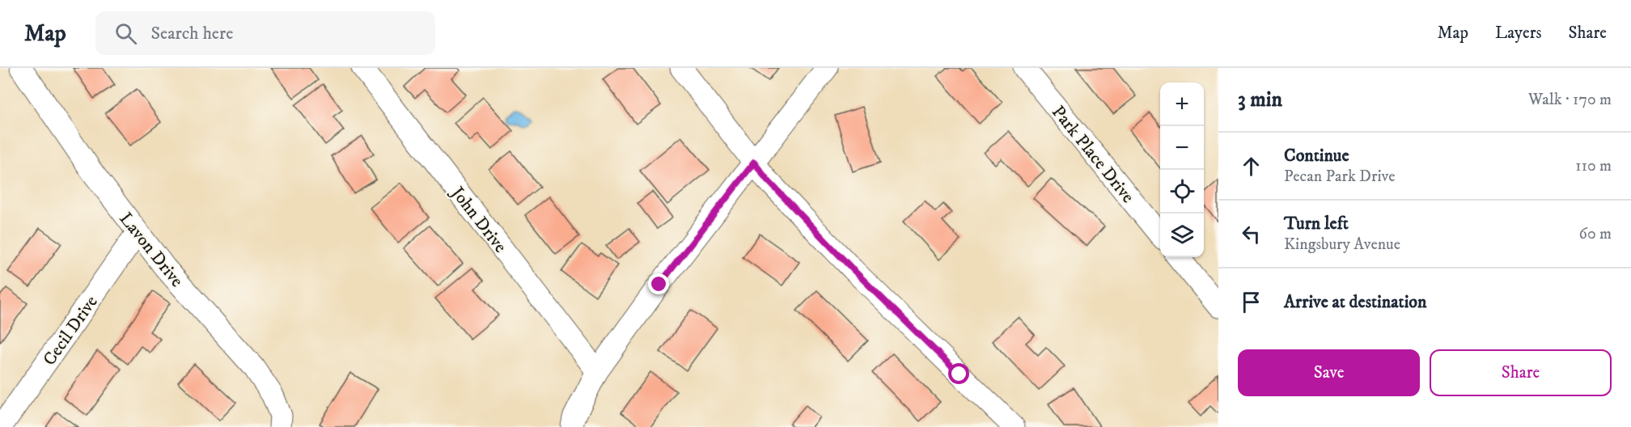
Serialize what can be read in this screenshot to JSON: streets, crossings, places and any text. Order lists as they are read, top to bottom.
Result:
{
  "streets": {
    "street": [
      "Park Place Drive",
      "John Drive",
      "Lavon Drive",
      "Cecil Drive"
    ]
  },
  "crossings": [
    ["Lavon Drive", "Cecil Drive"]
  ],
  "page": {
    "header": "Map",
    "search": "Search here",
    "nav": ["Map", "Layers", "Share"],
    "heading": ["3 min", "Walk · 170 m"],
    "map_buttons": ["+", "−"],
    "list": [
      ["Continue", "Pecan Park Drive", "110 m"],
      ["Turn left", "Kingsbury Avenue", "60 m"],
      "Arrive at destination"
    ],
    "buttons": ["Save", "Share"]
  }
}
